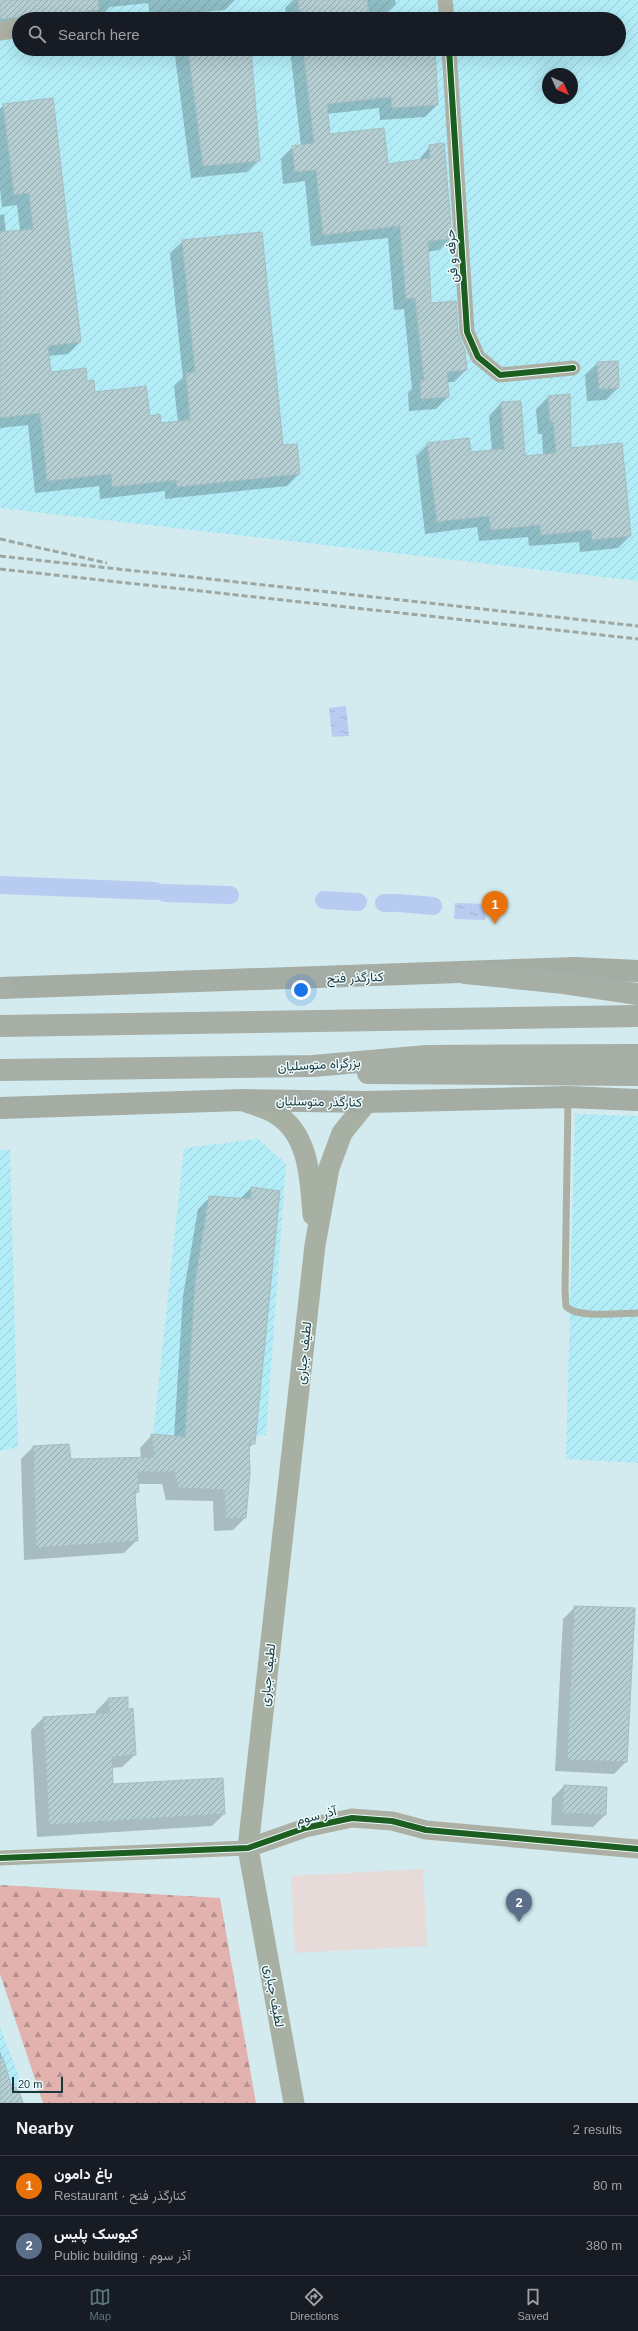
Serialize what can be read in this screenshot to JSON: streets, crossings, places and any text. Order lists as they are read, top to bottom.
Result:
{
  "streets": {
    "highway": ["بزرگراه متوسلیان"],
    "main road": ["کنارگذر فتح", "کنارگذر متوسلیان", "لطیف جباری"],
    "street": ["حرفه و فن", "آذر سوم"]
  },
  "crossings": [
    ["لطیف جباری", "آذر سوم"]
  ],
  "scale_bar": "20 m",
  "north": "bottom right",
  "page": {
    "search": "Search here",
    "pins": ["1", "2"],
    "scale": "20 m",
    "heading": ["Nearby", "2 results"],
    "list": [
      {
        "mark": "1",
        "name": "باغ دامون",
        "note": "Restaurant · کنارگذر فتح",
        "value": "80 m"
      },
      {
        "mark": "2",
        "name": "کیوسک پلیس",
        "note": "Public building · آذر سوم",
        "value": "380 m"
      }
    ],
    "nav": ["Map", "Directions", "Saved"]
  }
}
